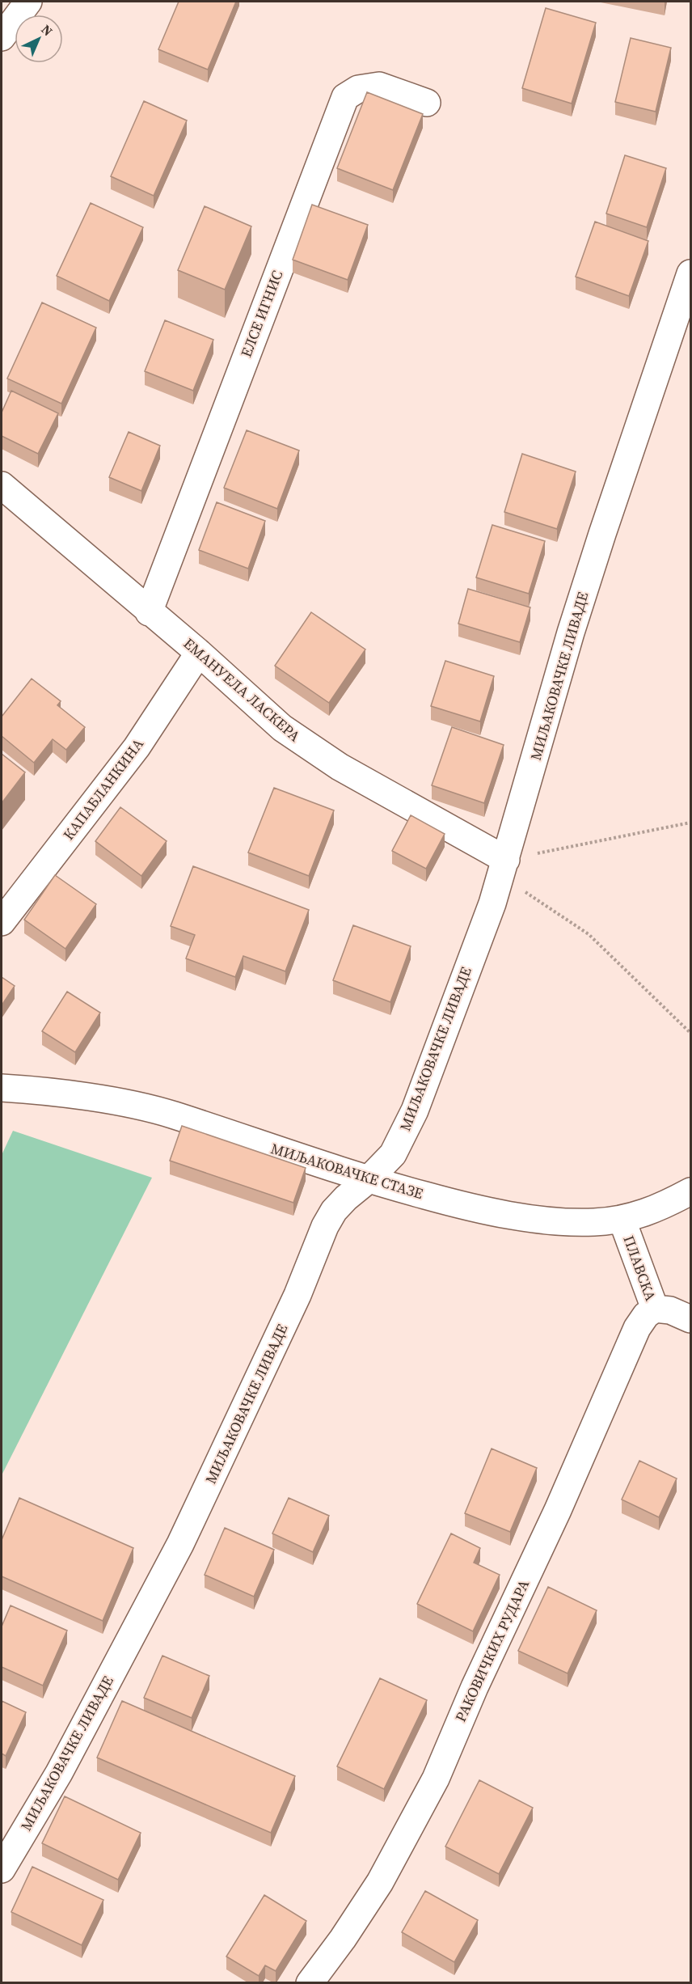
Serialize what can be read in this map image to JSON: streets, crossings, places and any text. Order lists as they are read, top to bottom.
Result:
{
  "streets": {
    "street": [
      "ЕЛСЕ ИГНИС",
      "МИЉАКОВАЧКЕ ЛИВАДЕ",
      "ЕМАНУЕЛА ЛАСКЕРА",
      "КАПАБЛАНКИНА",
      "МИЉАКОВАЧКЕ СТАЗЕ",
      "ПЛАВСКА",
      "РАКОВИЧКИХ РУДАРА"
    ]
  },
  "crossings": [
    ["ЕЛСЕ ИГНИС", "ЕМАНУЕЛА ЛАСКЕРА"],
    ["МИЉАКОВАЧКЕ ЛИВАДЕ", "ЕМАНУЕЛА ЛАСКЕРА"],
    ["МИЉАКОВАЧКЕ ЛИВАДЕ", "МИЉАКОВАЧКЕ СТАЗЕ"],
    ["ЕМАНУЕЛА ЛАСКЕРА", "КАПАБЛАНКИНА"],
    ["МИЉАКОВАЧКЕ СТАЗЕ", "ПЛАВСКА"],
    ["ПЛАВСКА", "РАКОВИЧКИХ РУДАРА"]
  ],
  "north": "top right"
}
